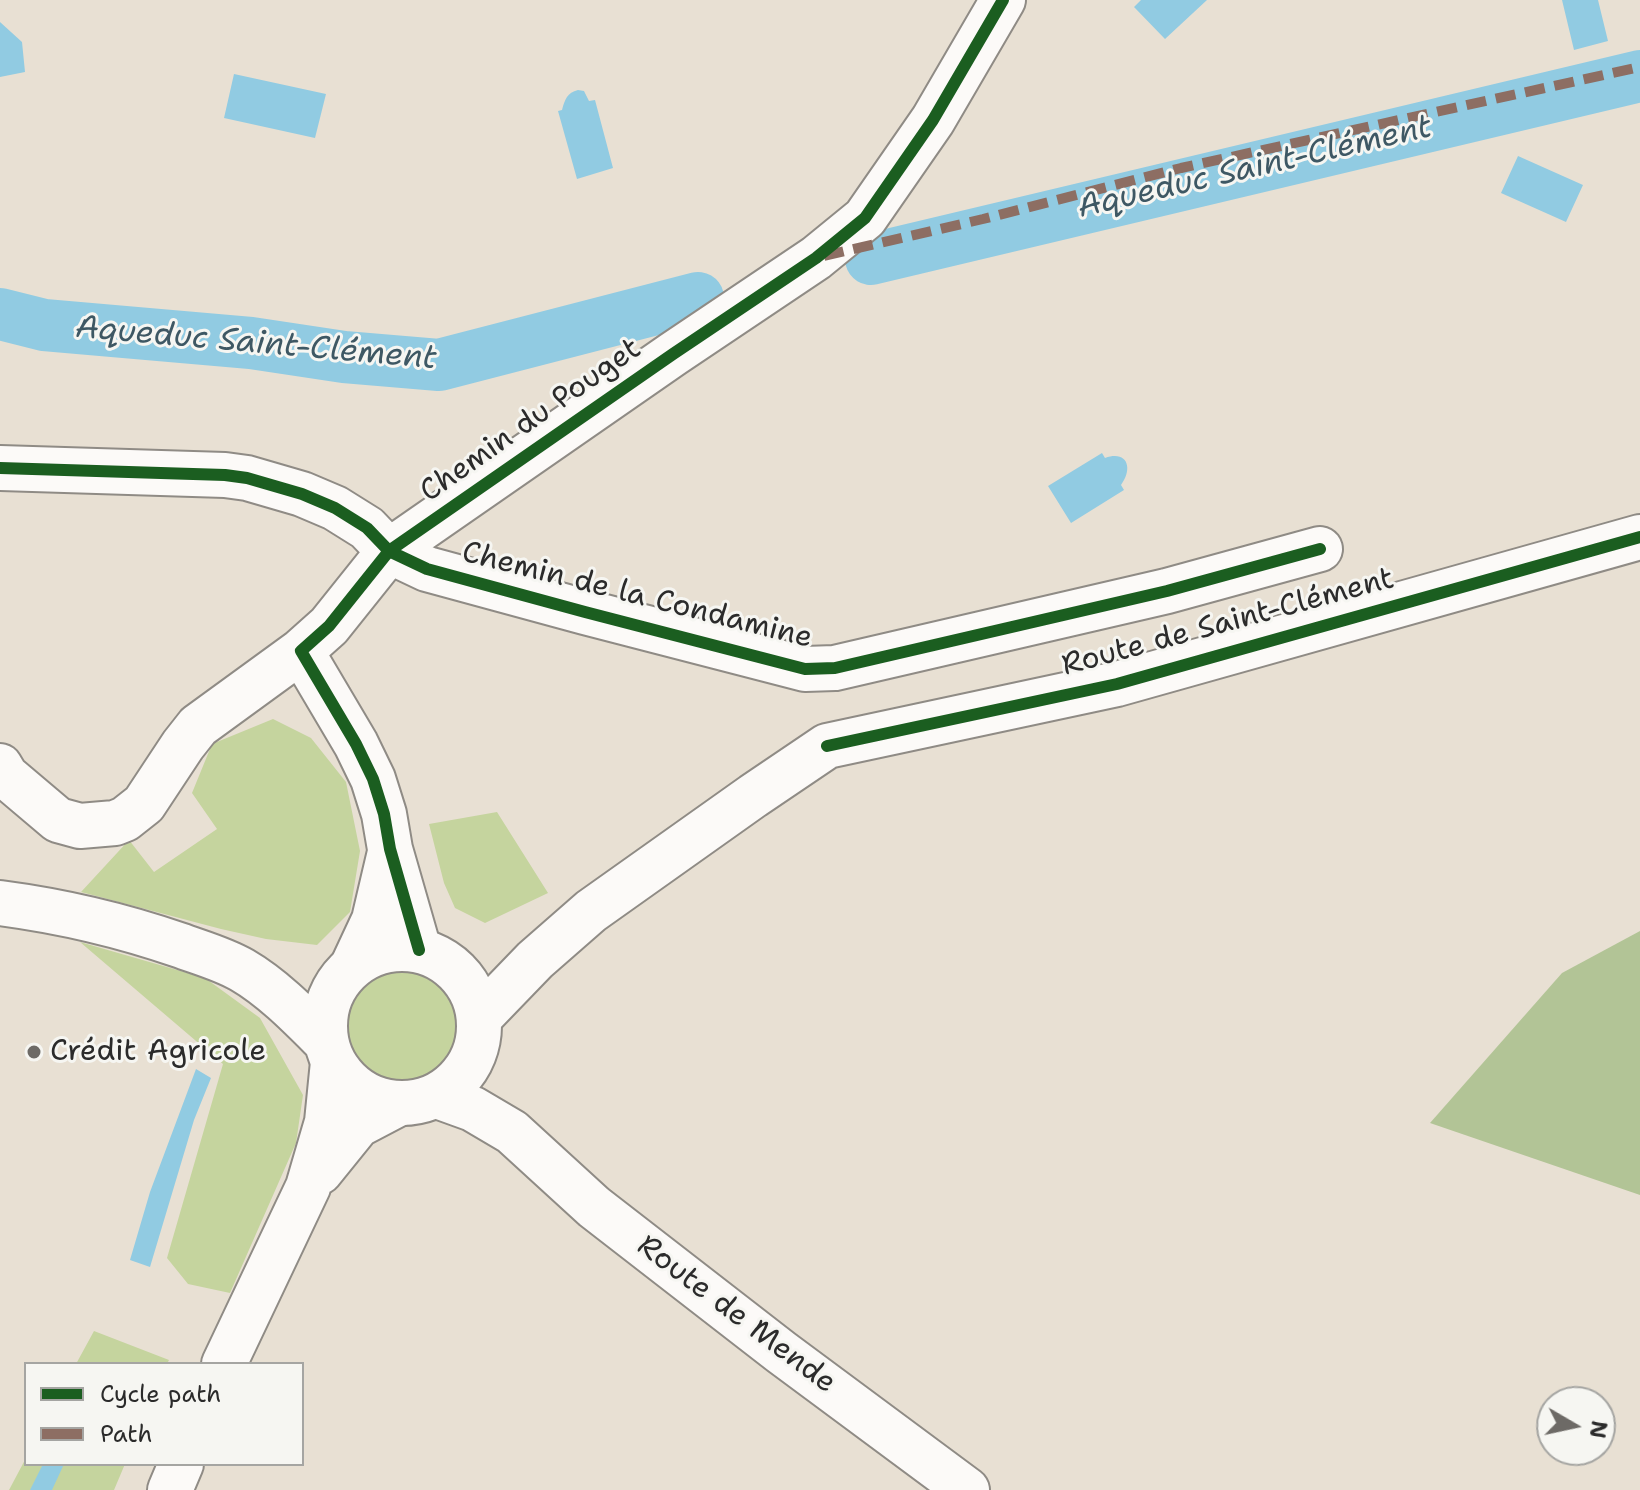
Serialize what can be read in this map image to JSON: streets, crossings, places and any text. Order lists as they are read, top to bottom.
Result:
{
  "streets": {
    "street": [
      "Chemin du Pouget",
      "Chemin de la Condamine",
      "Route de Saint-Clément",
      "Route de Mende"
    ]
  },
  "crossings": [
    ["Chemin du Pouget", "Chemin de la Condamine"],
    ["Route de Saint-Clément", "Route de Mende"]
  ],
  "water": ["Aqueduc Saint-Clément"],
  "places": ["Crédit Agricole"],
  "legend": ["Cycle path", "Path"],
  "north": "right"
}
